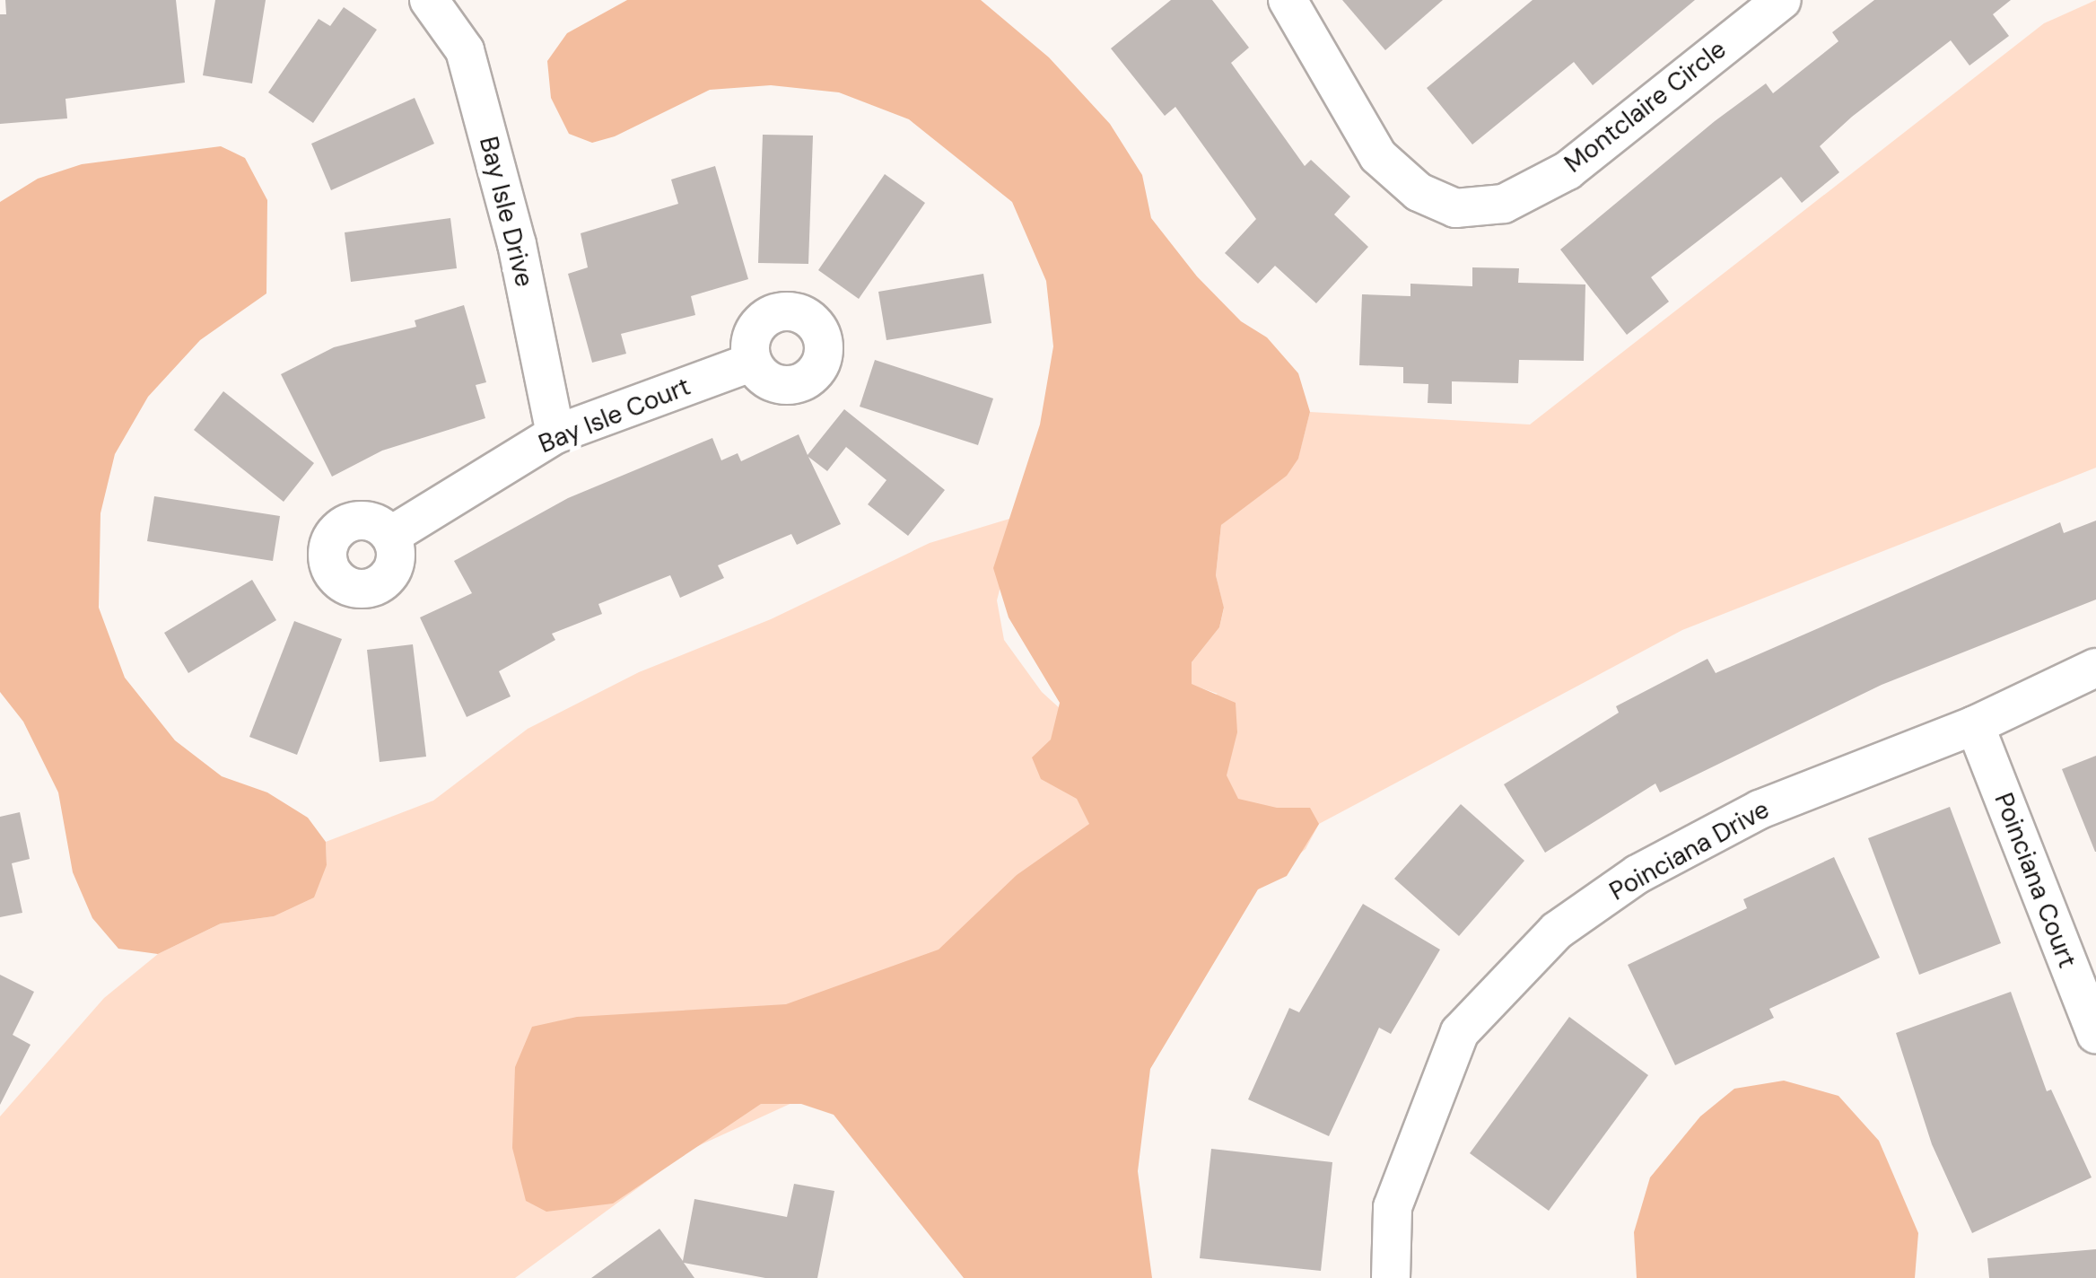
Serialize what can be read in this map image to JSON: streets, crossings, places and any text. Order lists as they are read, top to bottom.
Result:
{
  "streets": {
    "street": [
      "Montclaire Circle",
      "Bay Isle Drive",
      "Bay Isle Court",
      "Poinciana Drive",
      "Poinciana Court"
    ]
  },
  "crossings": [
    ["Bay Isle Drive", "Bay Isle Court"],
    ["Poinciana Drive", "Poinciana Court"]
  ]
}
